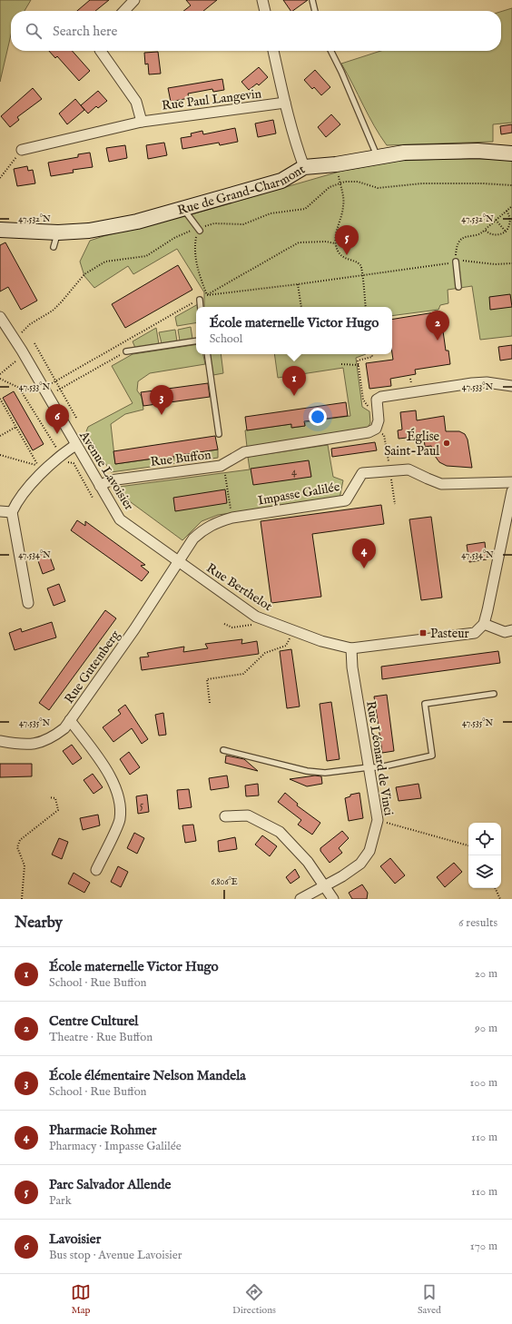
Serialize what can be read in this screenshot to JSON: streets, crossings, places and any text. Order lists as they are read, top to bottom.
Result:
{
  "streets": {
    "street": [
      "Rue Paul Langevin",
      "Rue de Grand-Charmont",
      "Rue Buffon",
      "Avenue Lavoisier",
      "Impasse Galilée",
      "Rue Berthelot",
      "Rue Gutemberg",
      "Rue Léonard de Vinci"
    ]
  },
  "crossings": [
    ["Rue Buffon", "Avenue Lavoisier"],
    ["Avenue Lavoisier", "Impasse Galilée"],
    ["Avenue Lavoisier", "Rue Berthelot"],
    ["Avenue Lavoisier", "Rue Gutemberg"],
    ["Impasse Galilée", "Rue Berthelot"],
    ["Impasse Galilée", "Rue Gutemberg"],
    ["Rue Berthelot", "Rue Gutemberg"],
    ["Rue Berthelot", "Rue Léonard de Vinci"]
  ],
  "places": {
    "other": ["Église Saint-Paul"],
    "transit": ["Pasteur"]
  },
  "house_numbers": ["4", "5"],
  "page": {
    "search": "Search here",
    "pins": [
      "5",
      "2",
      "1",
      "3",
      "6",
      "4"
    ],
    "popup": ["École maternelle Victor Hugo", "School"],
    "heading": ["Nearby", "6 results"],
    "list": [
      {
        "mark": "1",
        "name": "École maternelle Victor Hugo",
        "note": "School · Rue Buffon",
        "value": "20 m"
      },
      {
        "mark": "2",
        "name": "Centre Culturel",
        "note": "Theatre · Rue Buffon",
        "value": "90 m"
      },
      {
        "mark": "3",
        "name": "École élémentaire Nelson Mandela",
        "note": "School · Rue Buffon",
        "value": "100 m"
      },
      {
        "mark": "4",
        "name": "Pharmacie Rohmer",
        "note": "Pharmacy · Impasse Galilée",
        "value": "110 m"
      },
      {
        "mark": "5",
        "name": "Parc Salvador Allende",
        "note": "Park",
        "value": "110 m"
      },
      {
        "mark": "6",
        "name": "Lavoisier",
        "note": "Bus stop · Avenue Lavoisier",
        "value": "170 m"
      }
    ],
    "nav": ["Map", "Directions", "Saved"]
  },
  "coordinates": [
    "47.532°N",
    "47.533°N",
    "47.534°N",
    "47.535°N",
    "6.806°E"
  ]
}
